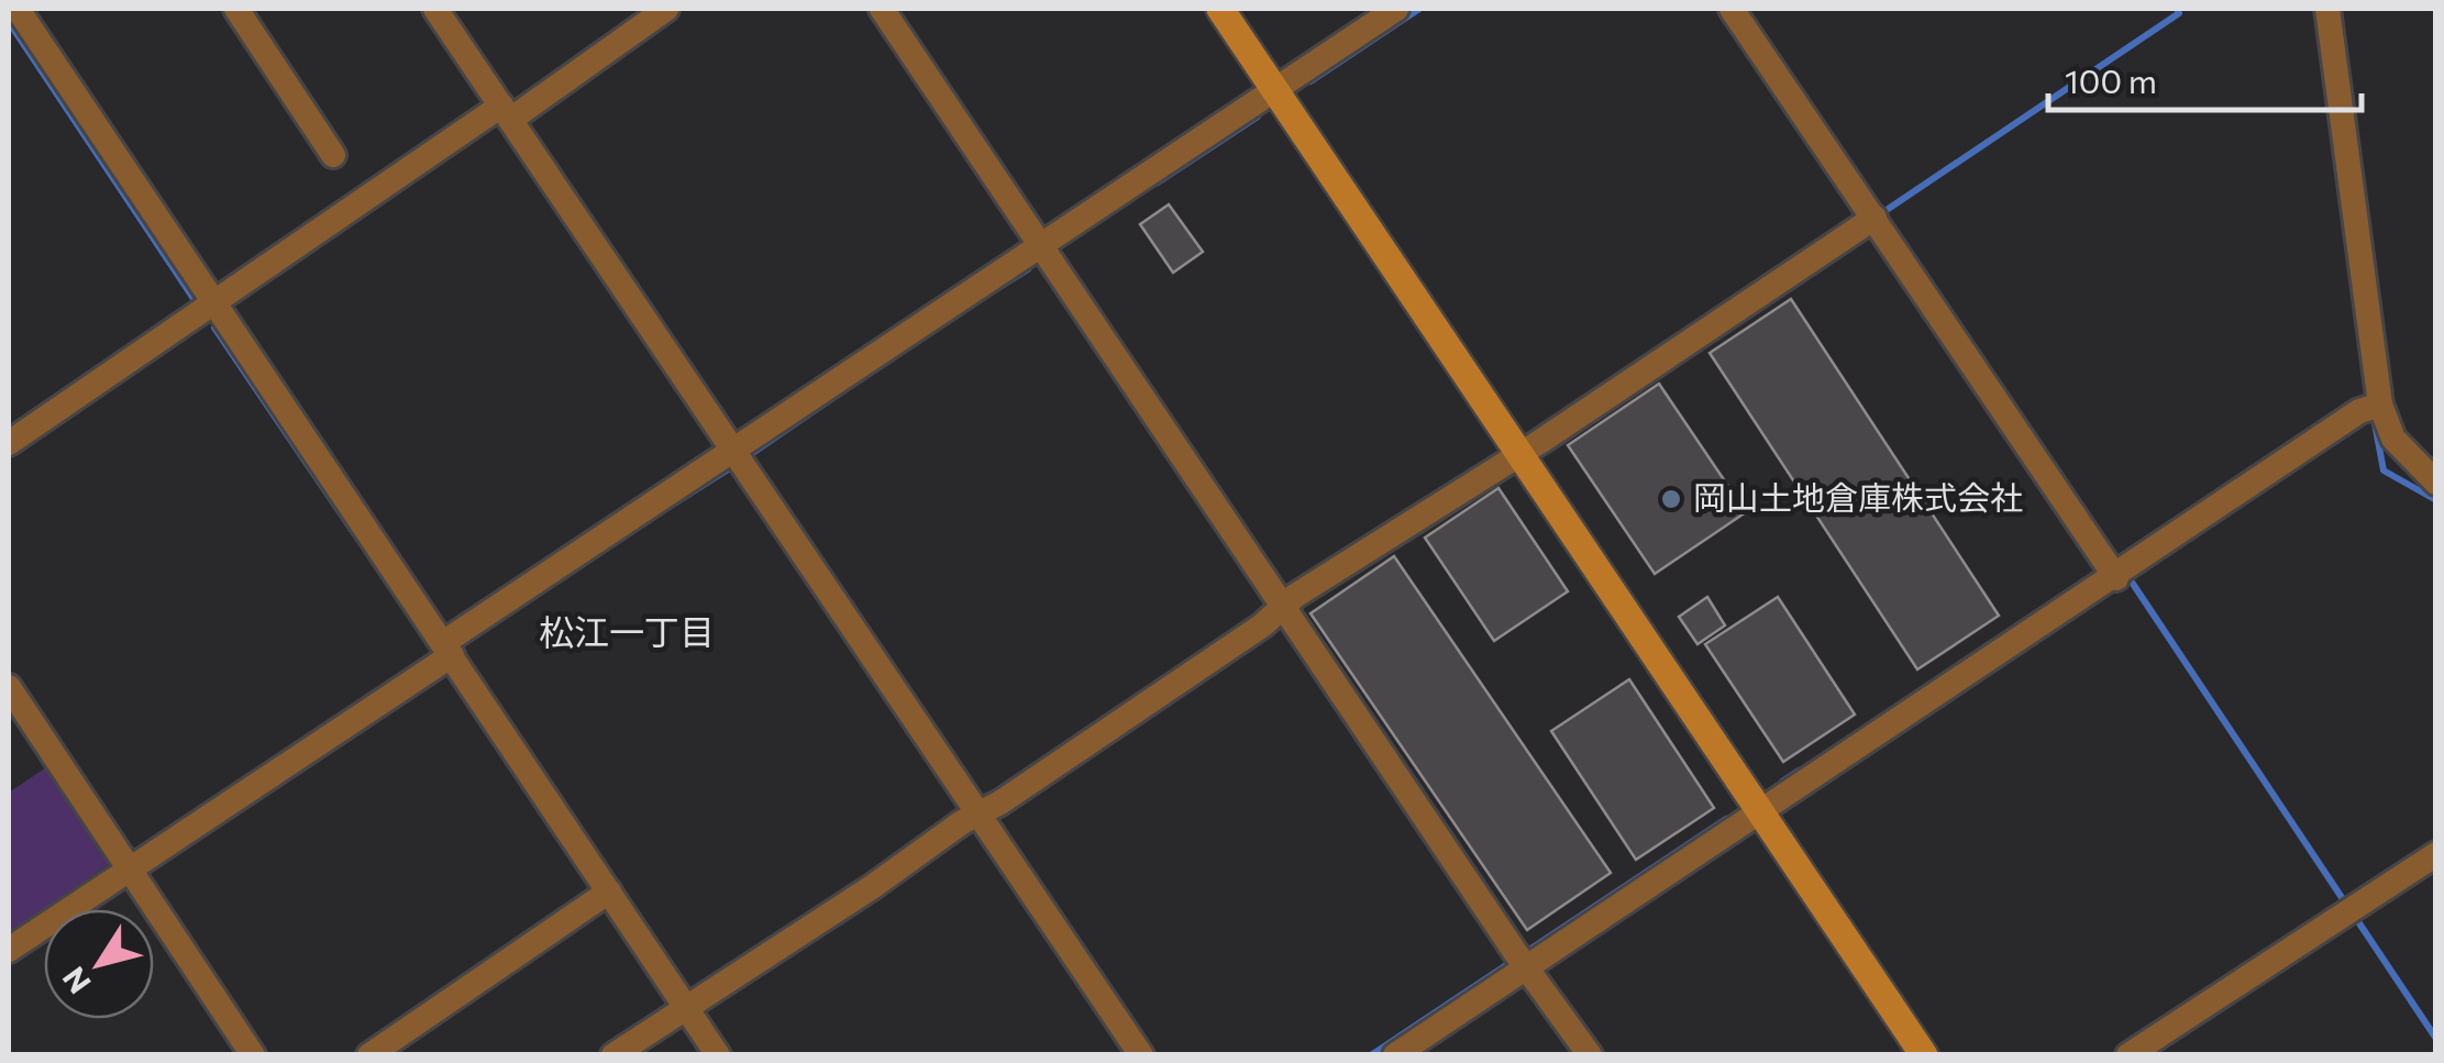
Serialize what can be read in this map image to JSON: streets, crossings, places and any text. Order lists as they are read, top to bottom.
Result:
{
  "districts": ["松江一丁目"],
  "places": ["岡山土地倉庫株式会社"],
  "scale_bar": "100 m",
  "north": "bottom left"
}
